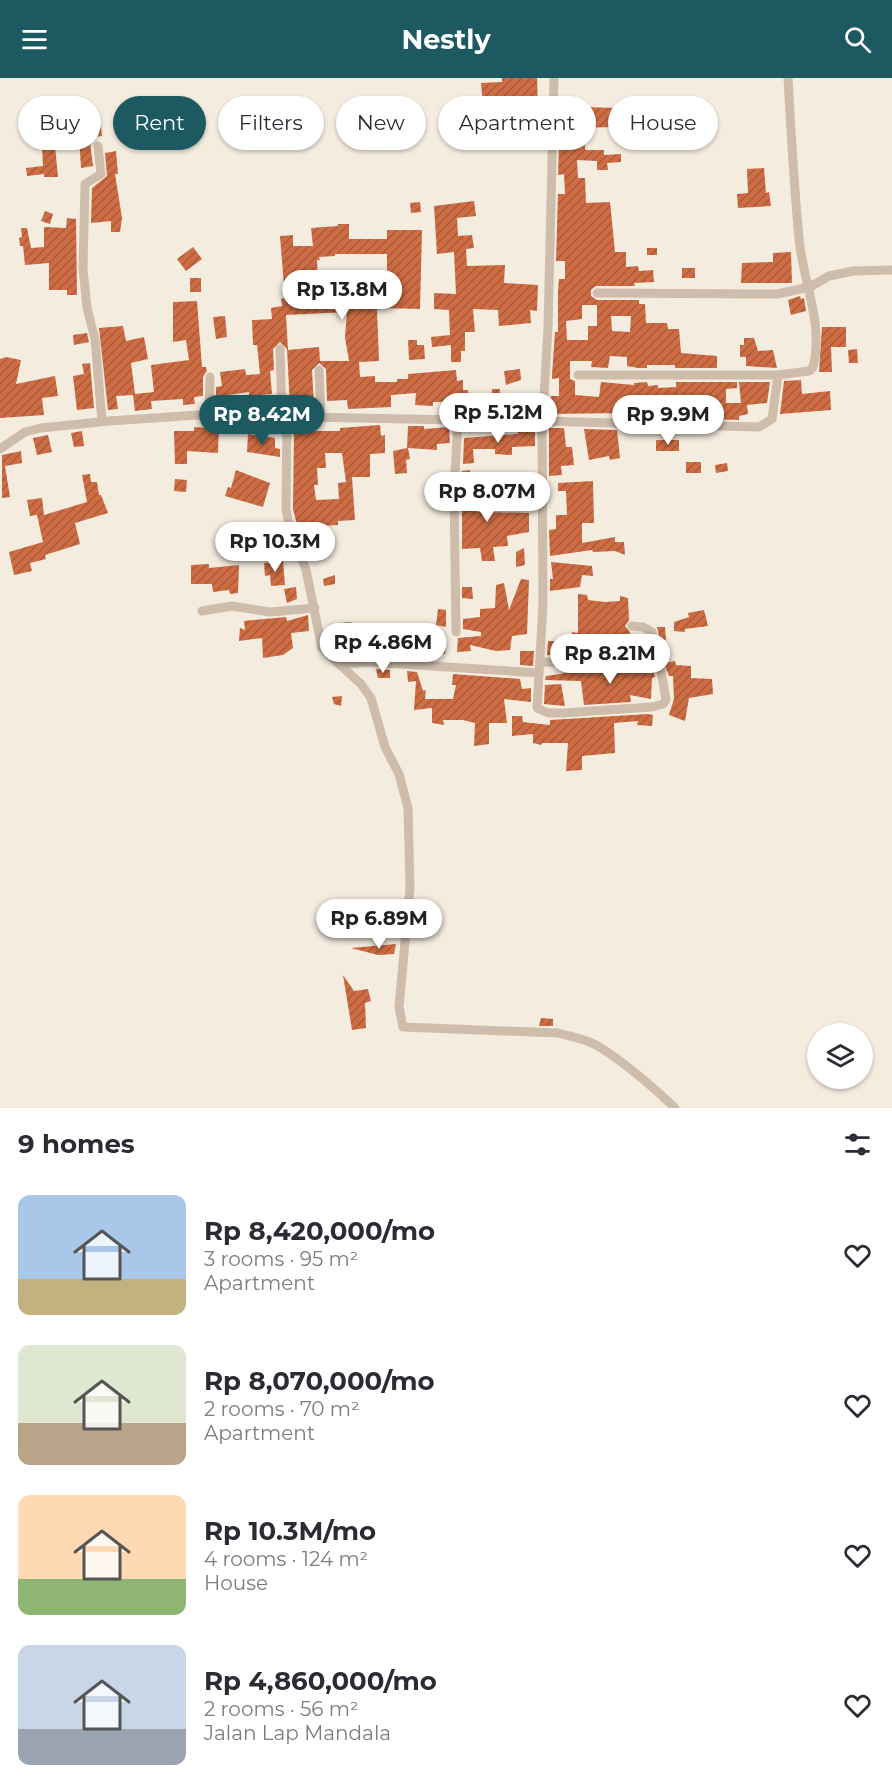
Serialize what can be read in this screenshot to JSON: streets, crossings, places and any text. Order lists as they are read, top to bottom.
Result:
{
  "page": {
    "header": "Nestly",
    "chip": [
      "Buy",
      "Rent",
      "Filters",
      "New",
      "Apartment",
      "House"
    ],
    "price": [
      "Rp 13.8M",
      "Rp 5.12M",
      "Rp 8.42M",
      "Rp 9.9M",
      "Rp 8.07M",
      "Rp 10.3M",
      "Rp 4.86M",
      "Rp 8.21M",
      "Rp 6.89M"
    ],
    "heading": "9 homes",
    "list": [
      {
        "name": "Rp 8,420,000/mo",
        "note": "3 rooms · 95 m² · Apartment"
      },
      {
        "name": "Rp 8,070,000/mo",
        "note": "2 rooms · 70 m² · Apartment"
      },
      {
        "name": "Rp 10.3M/mo",
        "note": "4 rooms · 124 m² · House"
      },
      {
        "name": "Rp 4,860,000/mo",
        "note": "2 rooms · 56 m² · Jalan Lap Mandala"
      }
    ]
  }
}
